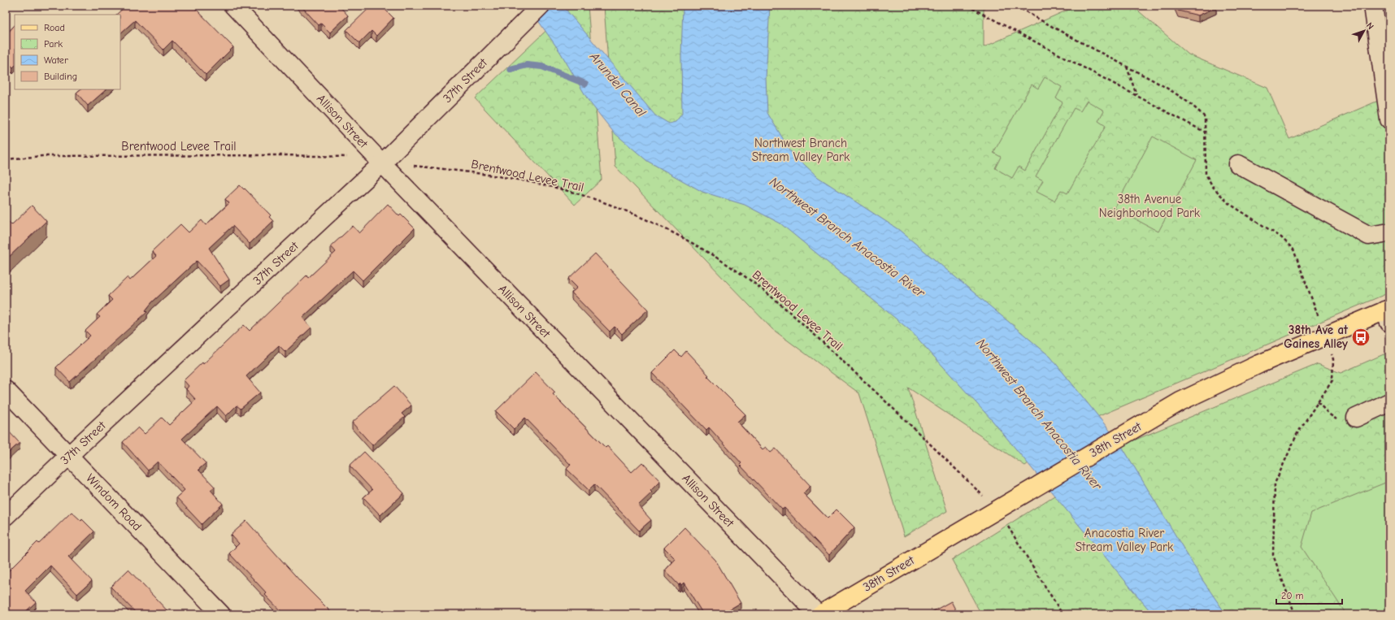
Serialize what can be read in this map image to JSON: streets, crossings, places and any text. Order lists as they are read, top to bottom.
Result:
{
  "streets": {
    "main road": ["38th Street"],
    "street": ["37th Street", "Allison Street", "Windom Road"],
    "path": ["Brentwood Levee Trail"]
  },
  "crossings": [
    ["37th Street", "Allison Street"],
    ["37th Street", "Windom Road"],
    ["Allison Street", "38th Street"],
    ["Brentwood Levee Trail", "38th Street"]
  ],
  "water": ["Arundel Canal", "Northwest Branch Anacostia River"],
  "parks": ["Northwest Branch Stream Valley Park", "38th Avenue Neighborhood Park", "Anacostia River Stream Valley Park"],
  "places": {
    "bus stop": ["38th Ave at Gaines Alley"]
  },
  "legend": [
    "Road",
    "Park",
    "Water",
    "Building"
  ],
  "scale_bar": "20 m",
  "north": "top right"
}
